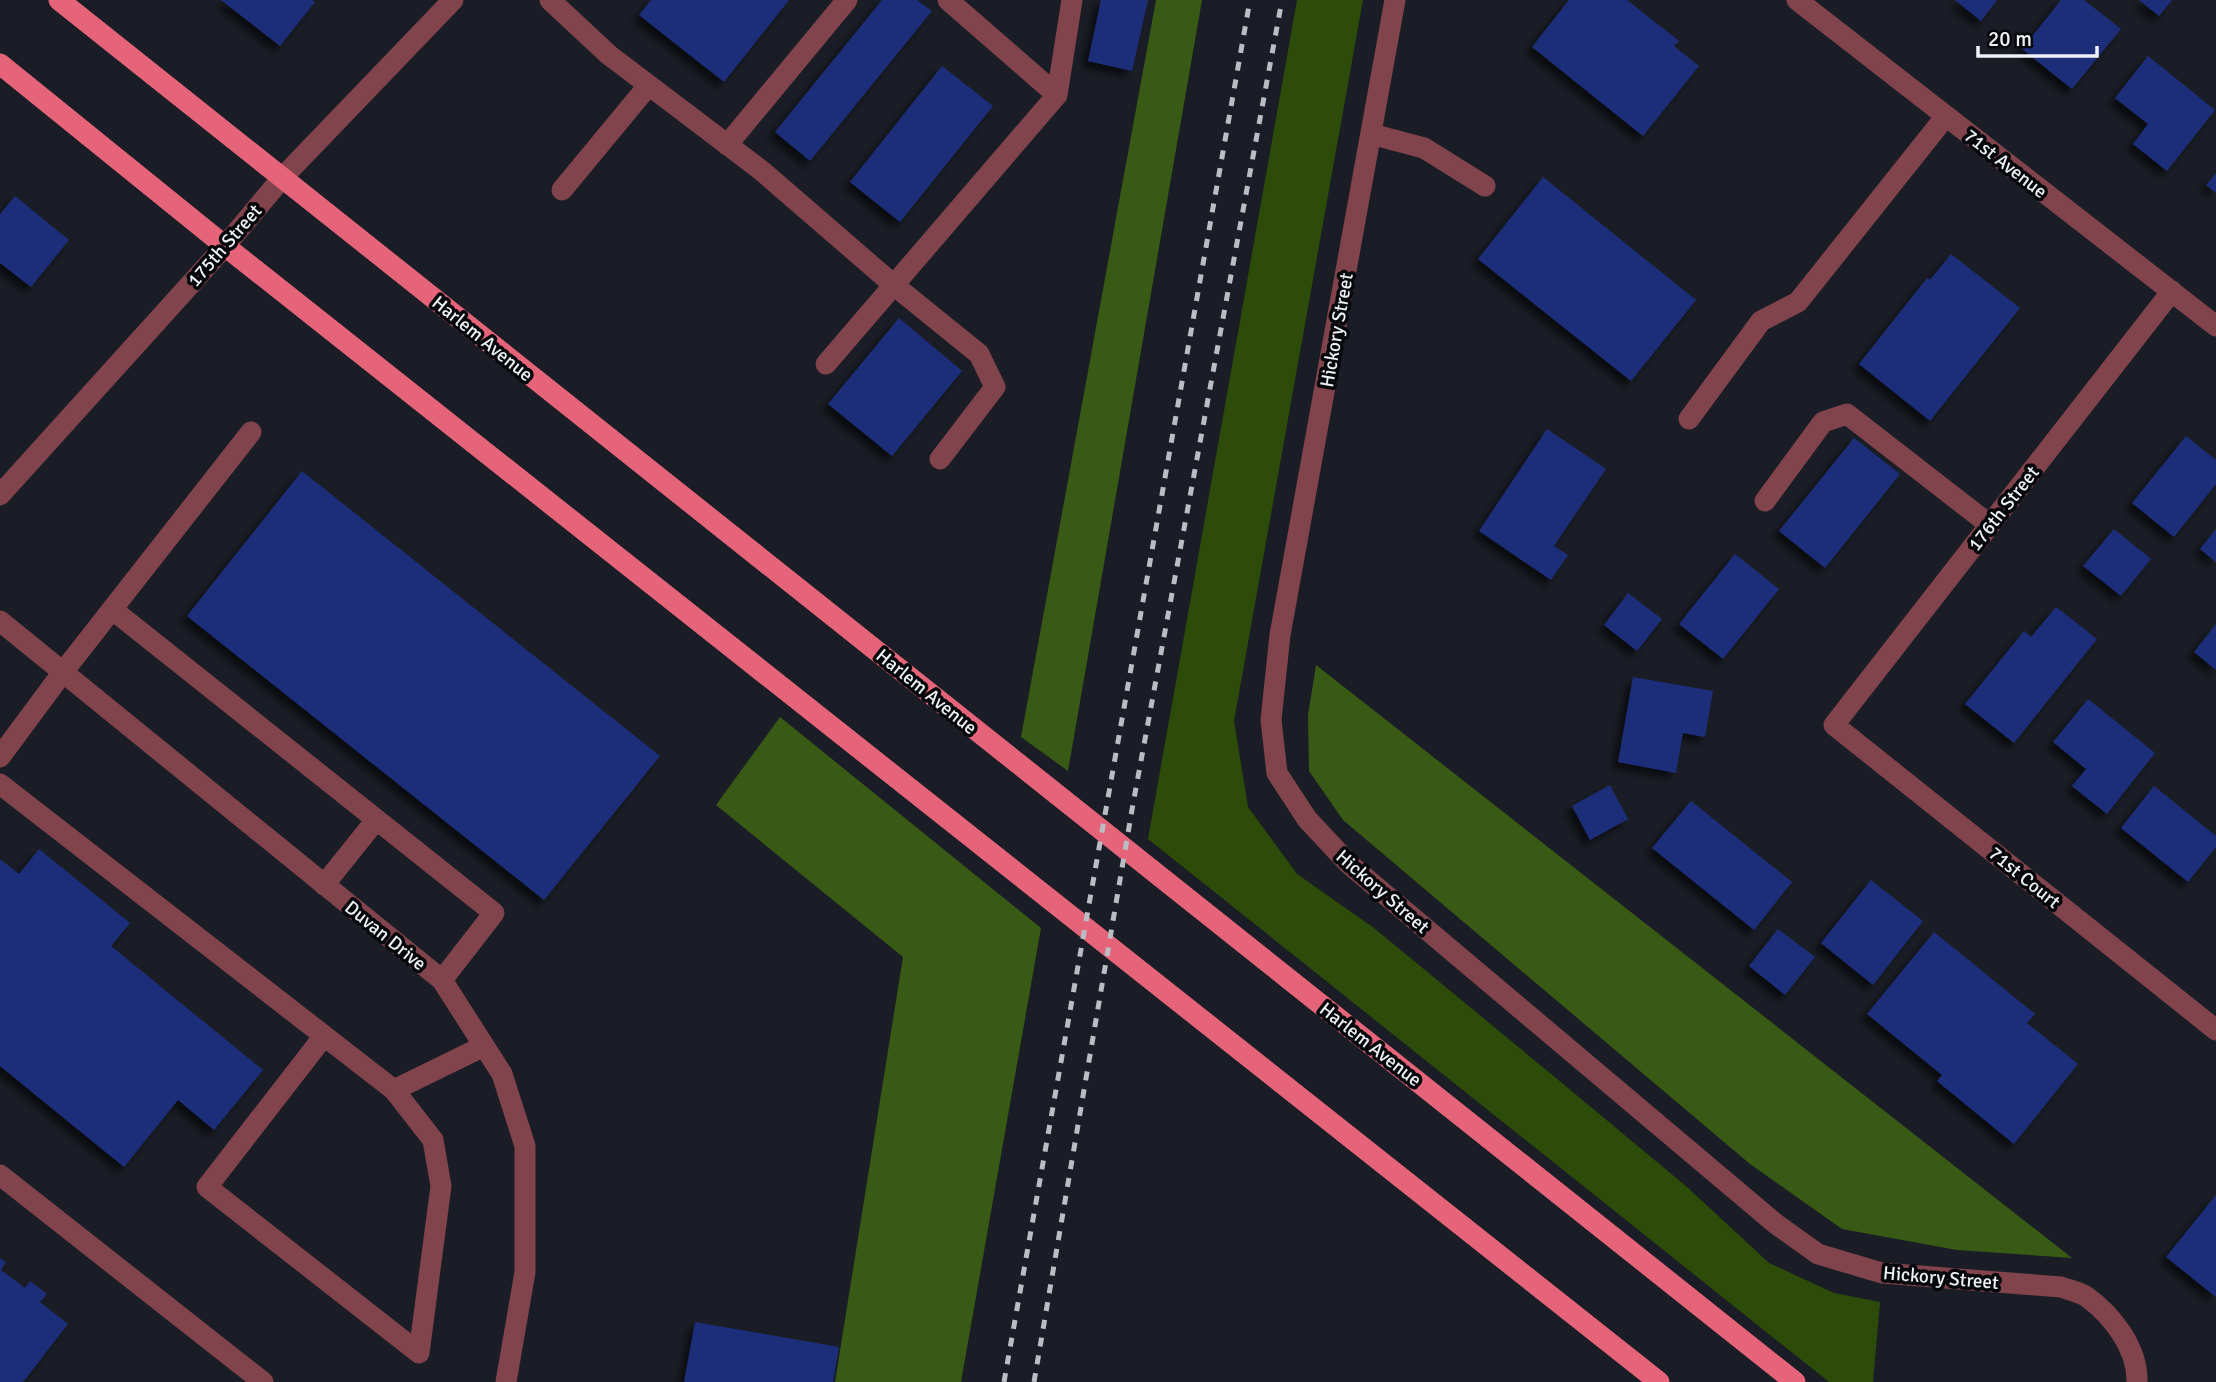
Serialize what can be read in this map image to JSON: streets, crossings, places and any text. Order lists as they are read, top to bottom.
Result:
{
  "streets": {
    "main road": ["Harlem Avenue"],
    "street": [
      "71st Avenue",
      "175th Street",
      "Hickory Street",
      "176th Street",
      "71st Court",
      "Duvan Drive"
    ]
  },
  "crossings": [
    ["71st Avenue", "176th Street"],
    ["175th Street", "Harlem Avenue"],
    ["176th Street", "71st Court"]
  ],
  "scale_bar": "20 m"
}
